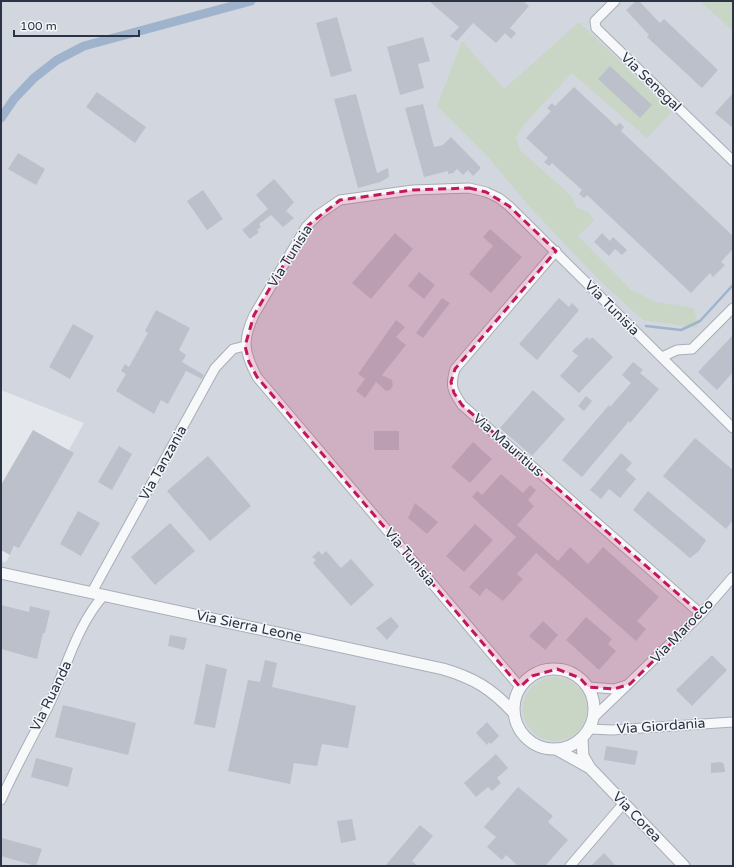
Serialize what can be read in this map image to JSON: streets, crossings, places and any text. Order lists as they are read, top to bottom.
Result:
{
  "streets": {
    "street": [
      "Via Senegal",
      "Via Tunisia",
      "Via Mauritius",
      "Via Tanzania",
      "Via Sierra Leone",
      "Via Marocco",
      "Via Ruanda",
      "Via Giordania",
      "Via Corea"
    ]
  },
  "crossings": [
    ["Via Tunisia", "Via Mauritius"],
    ["Via Tunisia", "Via Tanzania"],
    ["Via Tunisia", "Via Sierra Leone"],
    ["Via Tunisia", "Via Marocco"],
    ["Via Tunisia", "Via Giordania"],
    ["Via Mauritius", "Via Marocco"],
    ["Via Tanzania", "Via Sierra Leone"],
    ["Via Sierra Leone", "Via Marocco"],
    ["Via Sierra Leone", "Via Ruanda"],
    ["Via Sierra Leone", "Via Giordania"],
    ["Via Marocco", "Via Giordania"]
  ],
  "scale_bar": "100 m"
}
